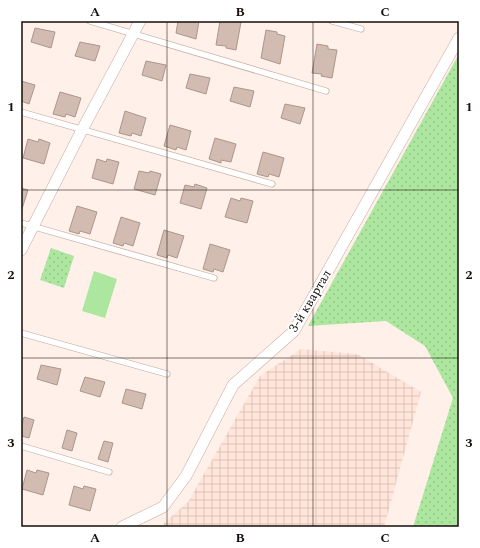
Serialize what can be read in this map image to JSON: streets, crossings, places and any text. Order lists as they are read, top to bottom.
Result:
{
  "streets": {
    "street": ["3-й квартал"]
  },
  "grid": {
    "columns": ["A", "B", "C"],
    "rows": ["1", "2", "3"]
  }
}
